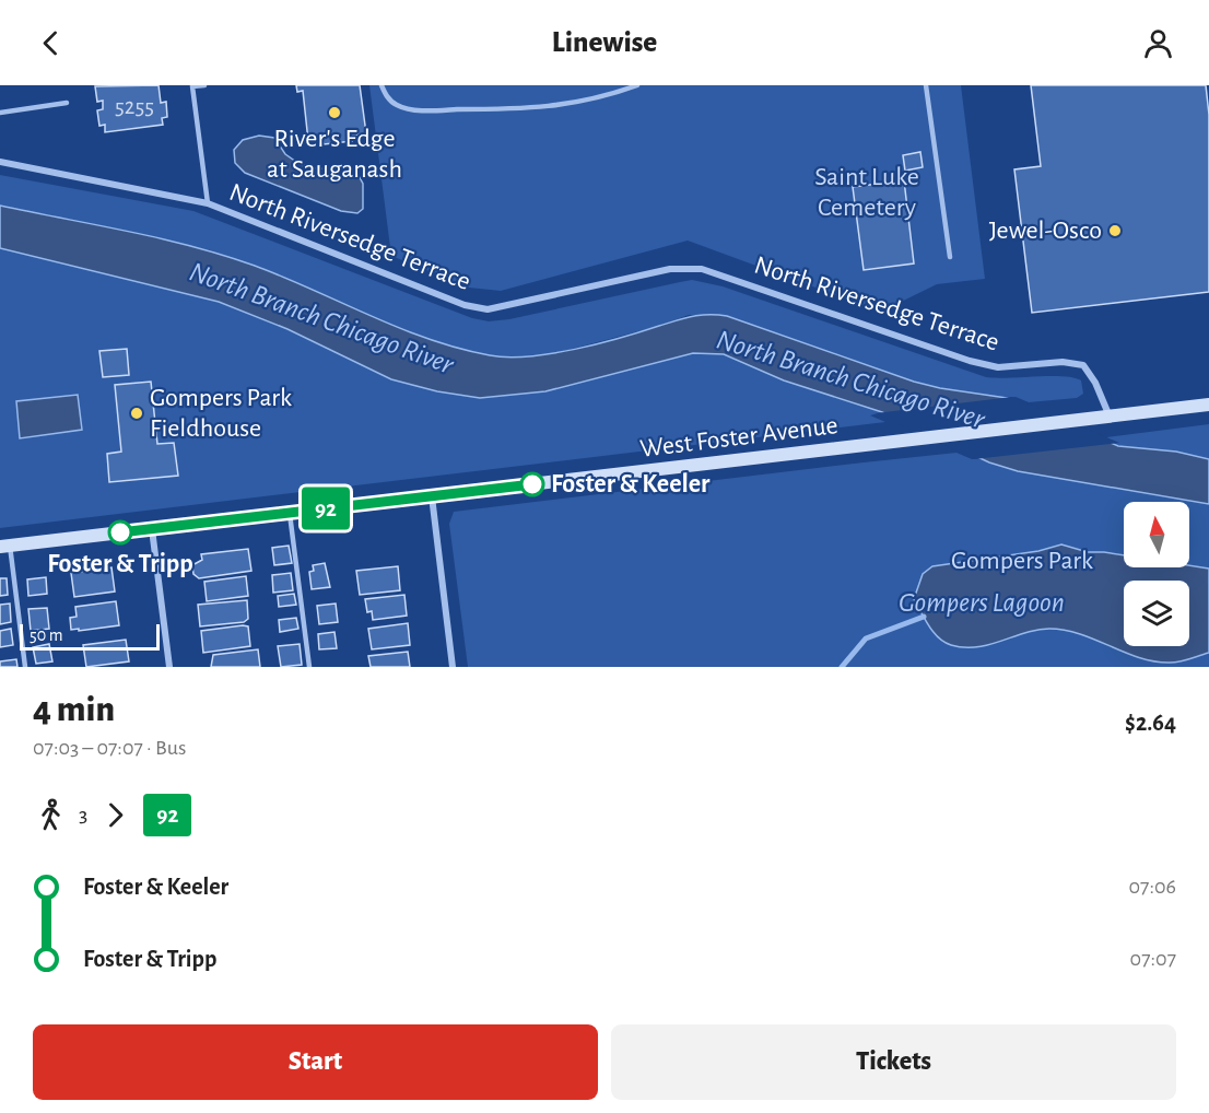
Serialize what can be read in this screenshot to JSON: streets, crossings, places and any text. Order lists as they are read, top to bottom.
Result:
{
  "streets": {
    "main road": ["West Foster Avenue"],
    "street": ["North Riversedge Terrace"]
  },
  "crossings": [
    ["North Riversedge Terrace", "West Foster Avenue"]
  ],
  "water": ["North Branch Chicago River", "Gompers Lagoon"],
  "parks": ["Saint Luke Cemetery", "Gompers Park"],
  "places": [
    "River's Edge at Sauganash",
    "Jewel-Osco",
    "Gompers Park Fieldhouse",
    "Foster & Keeler",
    "Foster & Tripp"
  ],
  "lines": ["bus line 92"],
  "house_numbers": ["5255"],
  "scale_bar": "50 m",
  "north": "top",
  "page": {
    "header": "Linewise",
    "on_map": "92",
    "scale": "50 m",
    "heading": ["4 min", "07:03 – 07:07 · Bus", "$2.64"],
    "legs": ["3", "92"],
    "list": [
      {
        "name": "Foster & Keeler",
        "value": "07:06"
      },
      {
        "name": "Foster & Tripp",
        "value": "07:07"
      }
    ],
    "buttons": ["Start", "Tickets"]
  }
}
